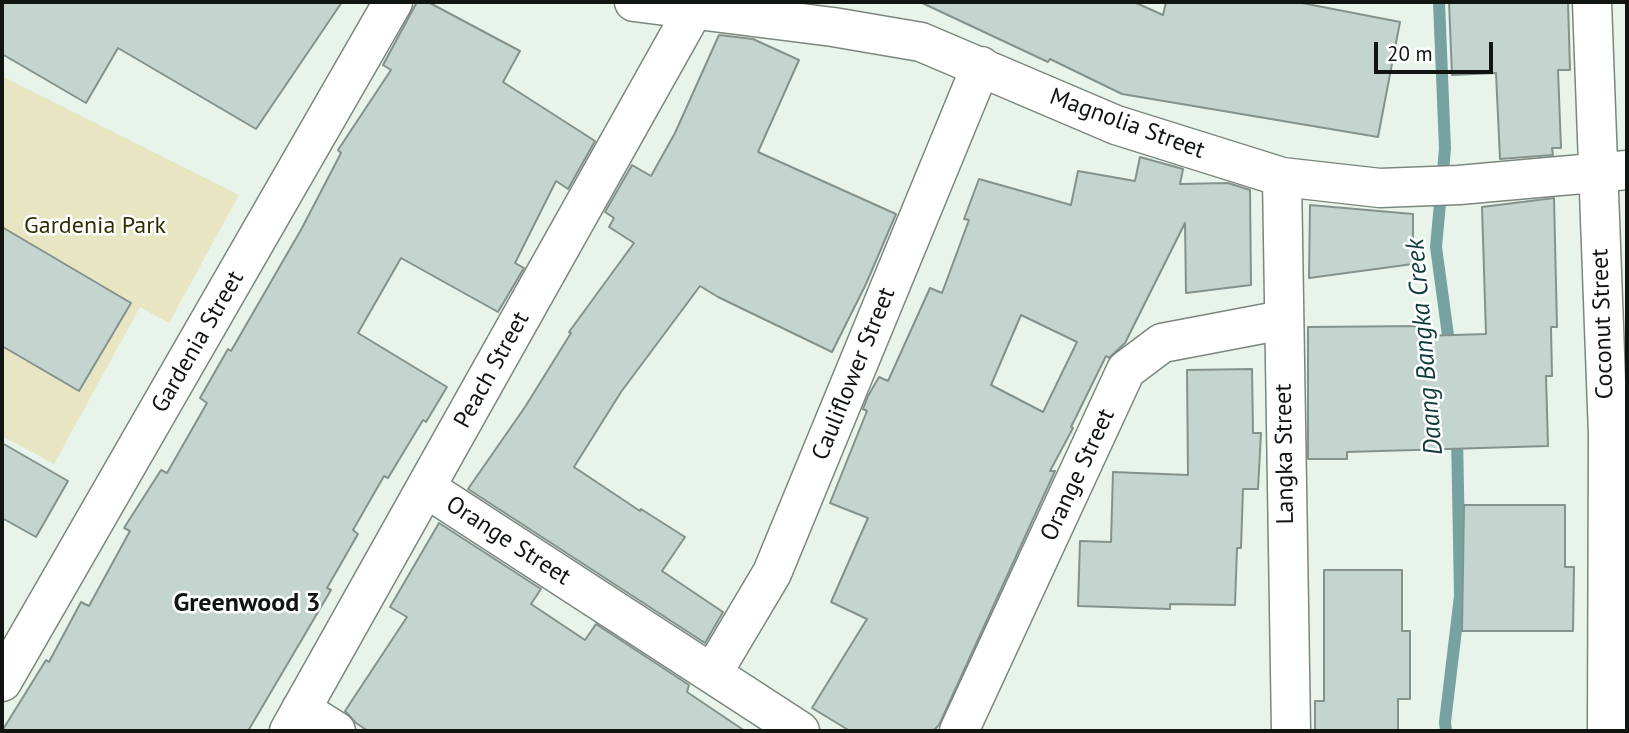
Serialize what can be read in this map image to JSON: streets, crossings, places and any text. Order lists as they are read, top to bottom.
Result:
{
  "streets": {
    "street": [
      "Magnolia Street",
      "Coconut Street",
      "Gardenia Street",
      "Peach Street",
      "Cauliflower Street",
      "Langka Street",
      "Orange Street"
    ]
  },
  "crossings": [
    ["Magnolia Street", "Coconut Street"],
    ["Magnolia Street", "Peach Street"],
    ["Magnolia Street", "Cauliflower Street"],
    ["Magnolia Street", "Langka Street"],
    ["Peach Street", "Orange Street"],
    ["Cauliflower Street", "Orange Street"],
    ["Langka Street", "Orange Street"]
  ],
  "districts": ["Greenwood 3"],
  "water": ["Daang Bangka Creek"],
  "parks": ["Gardenia Park"],
  "scale_bar": "20 m"
}
